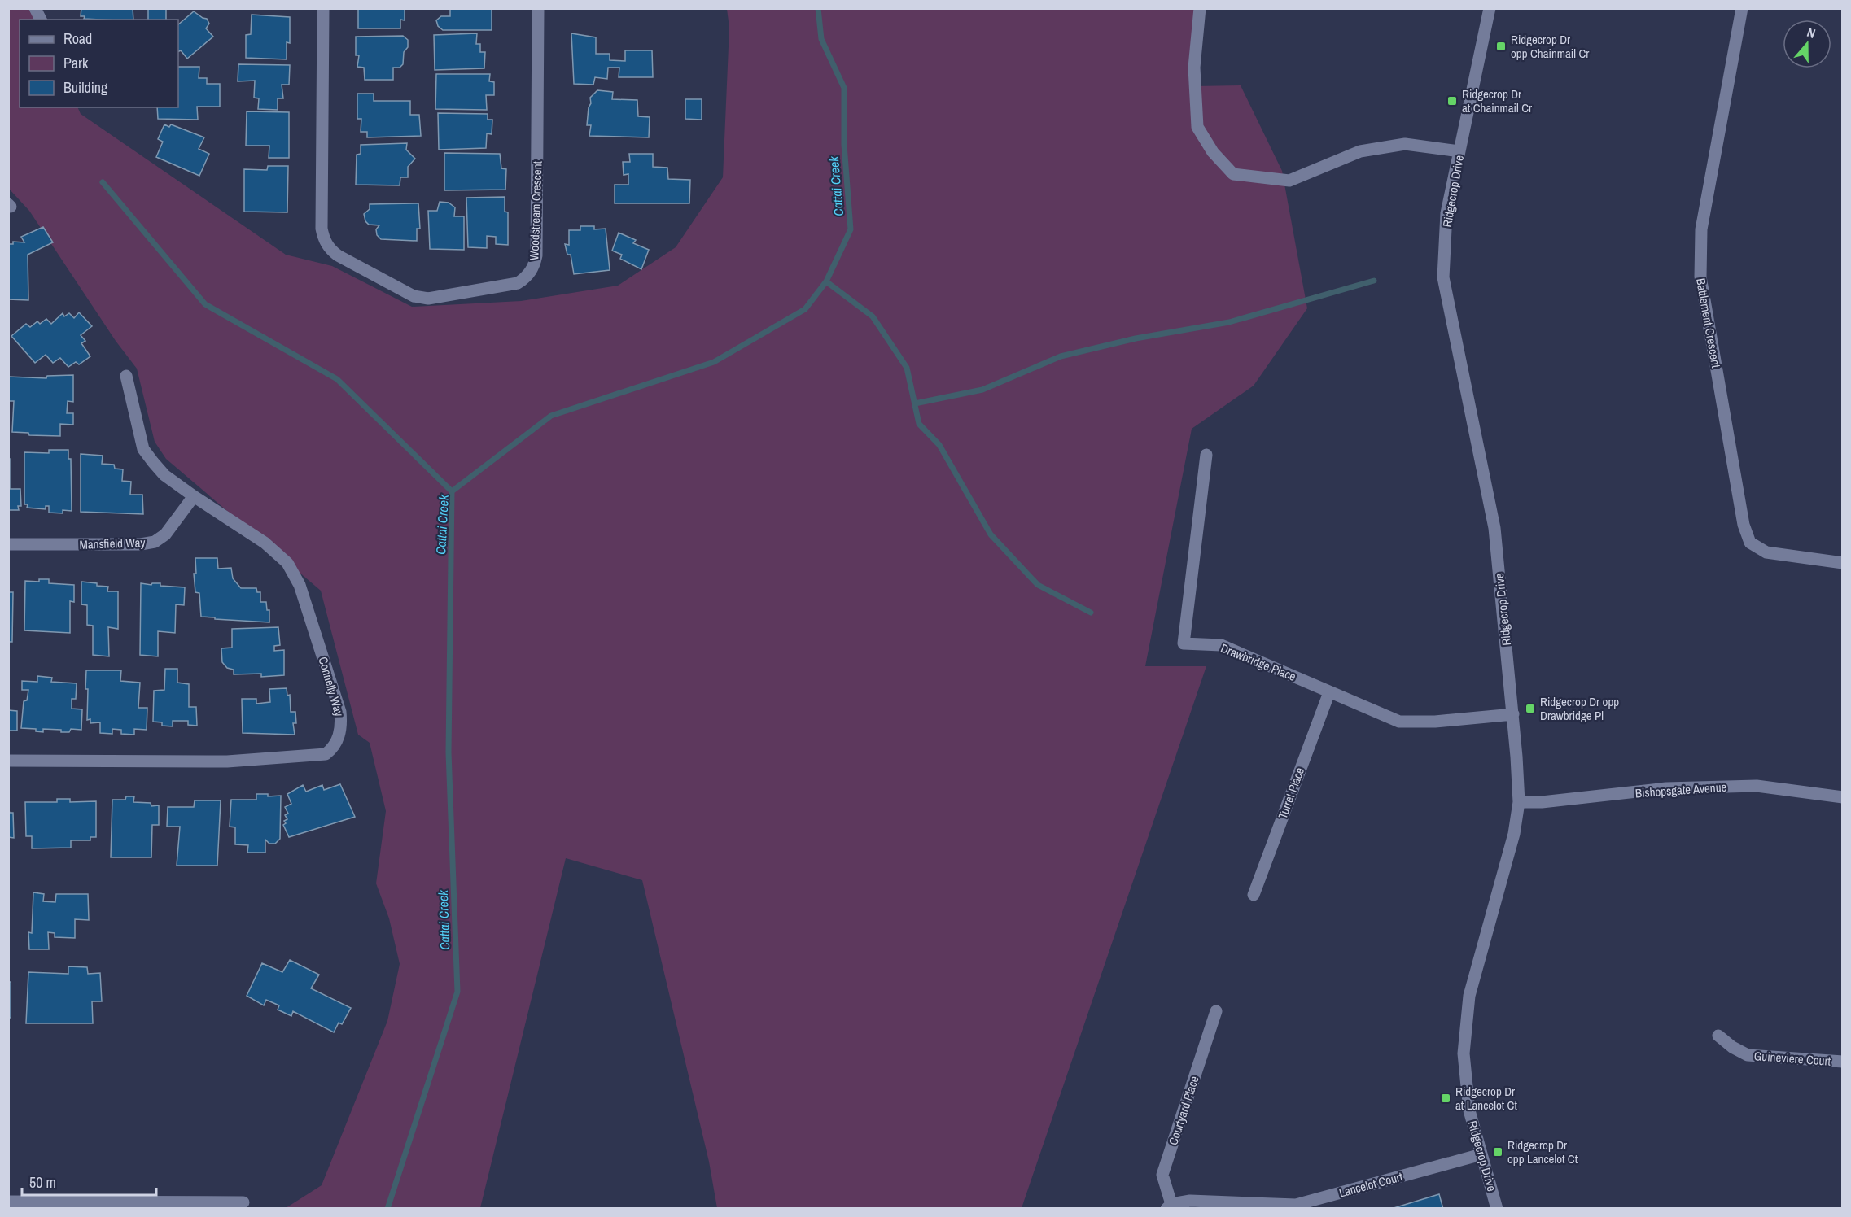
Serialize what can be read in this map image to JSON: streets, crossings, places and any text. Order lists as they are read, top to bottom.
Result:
{
  "streets": {
    "street": [
      "Ridgecrop Drive",
      "Woodstream Crescent",
      "Battlement Crescent",
      "Mansfield Way",
      "Drawbridge Place",
      "Connelly Way",
      "Bishopsgate Avenue",
      "Turret Place",
      "Guineviere Court",
      "Courtyard Place",
      "Lancelot Court"
    ]
  },
  "crossings": [
    ["Ridgecrop Drive", "Drawbridge Place"],
    ["Ridgecrop Drive", "Bishopsgate Avenue"],
    ["Ridgecrop Drive", "Lancelot Court"],
    ["Mansfield Way", "Connelly Way"],
    ["Drawbridge Place", "Turret Place"],
    ["Courtyard Place", "Lancelot Court"]
  ],
  "water": ["Cattai Creek"],
  "places": {
    "transit": [
      "Ridgecrop Dr opp Chainmail Cr",
      "Ridgecrop Dr at Chainmail Cr",
      "Ridgecrop Dr opp Drawbridge Pl",
      "Ridgecrop Dr at Lancelot Ct",
      "Ridgecrop Dr opp Lancelot Ct"
    ]
  },
  "legend": ["Road", "Park", "Building"],
  "scale_bar": "50 m",
  "north": "top"
}
